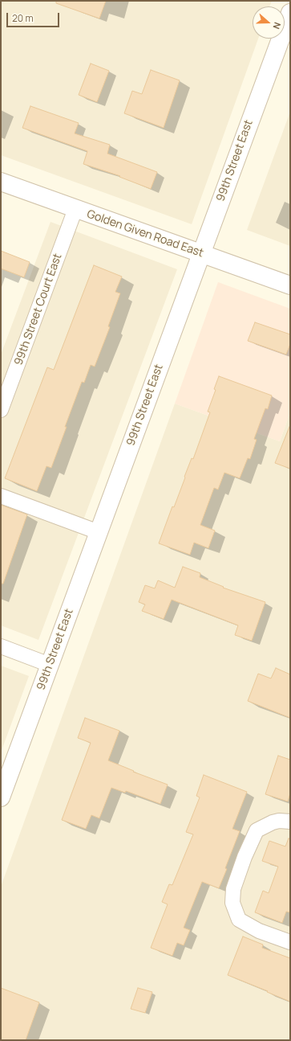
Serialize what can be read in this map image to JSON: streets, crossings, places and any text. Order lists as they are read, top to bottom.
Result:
{
  "streets": {
    "street": ["99th Street East", "Golden Given Road East", "99th Street Court East"]
  },
  "crossings": [
    ["99th Street East", "Golden Given Road East"],
    ["Golden Given Road East", "99th Street Court East"]
  ],
  "scale_bar": "20 m",
  "north": "right"
}
